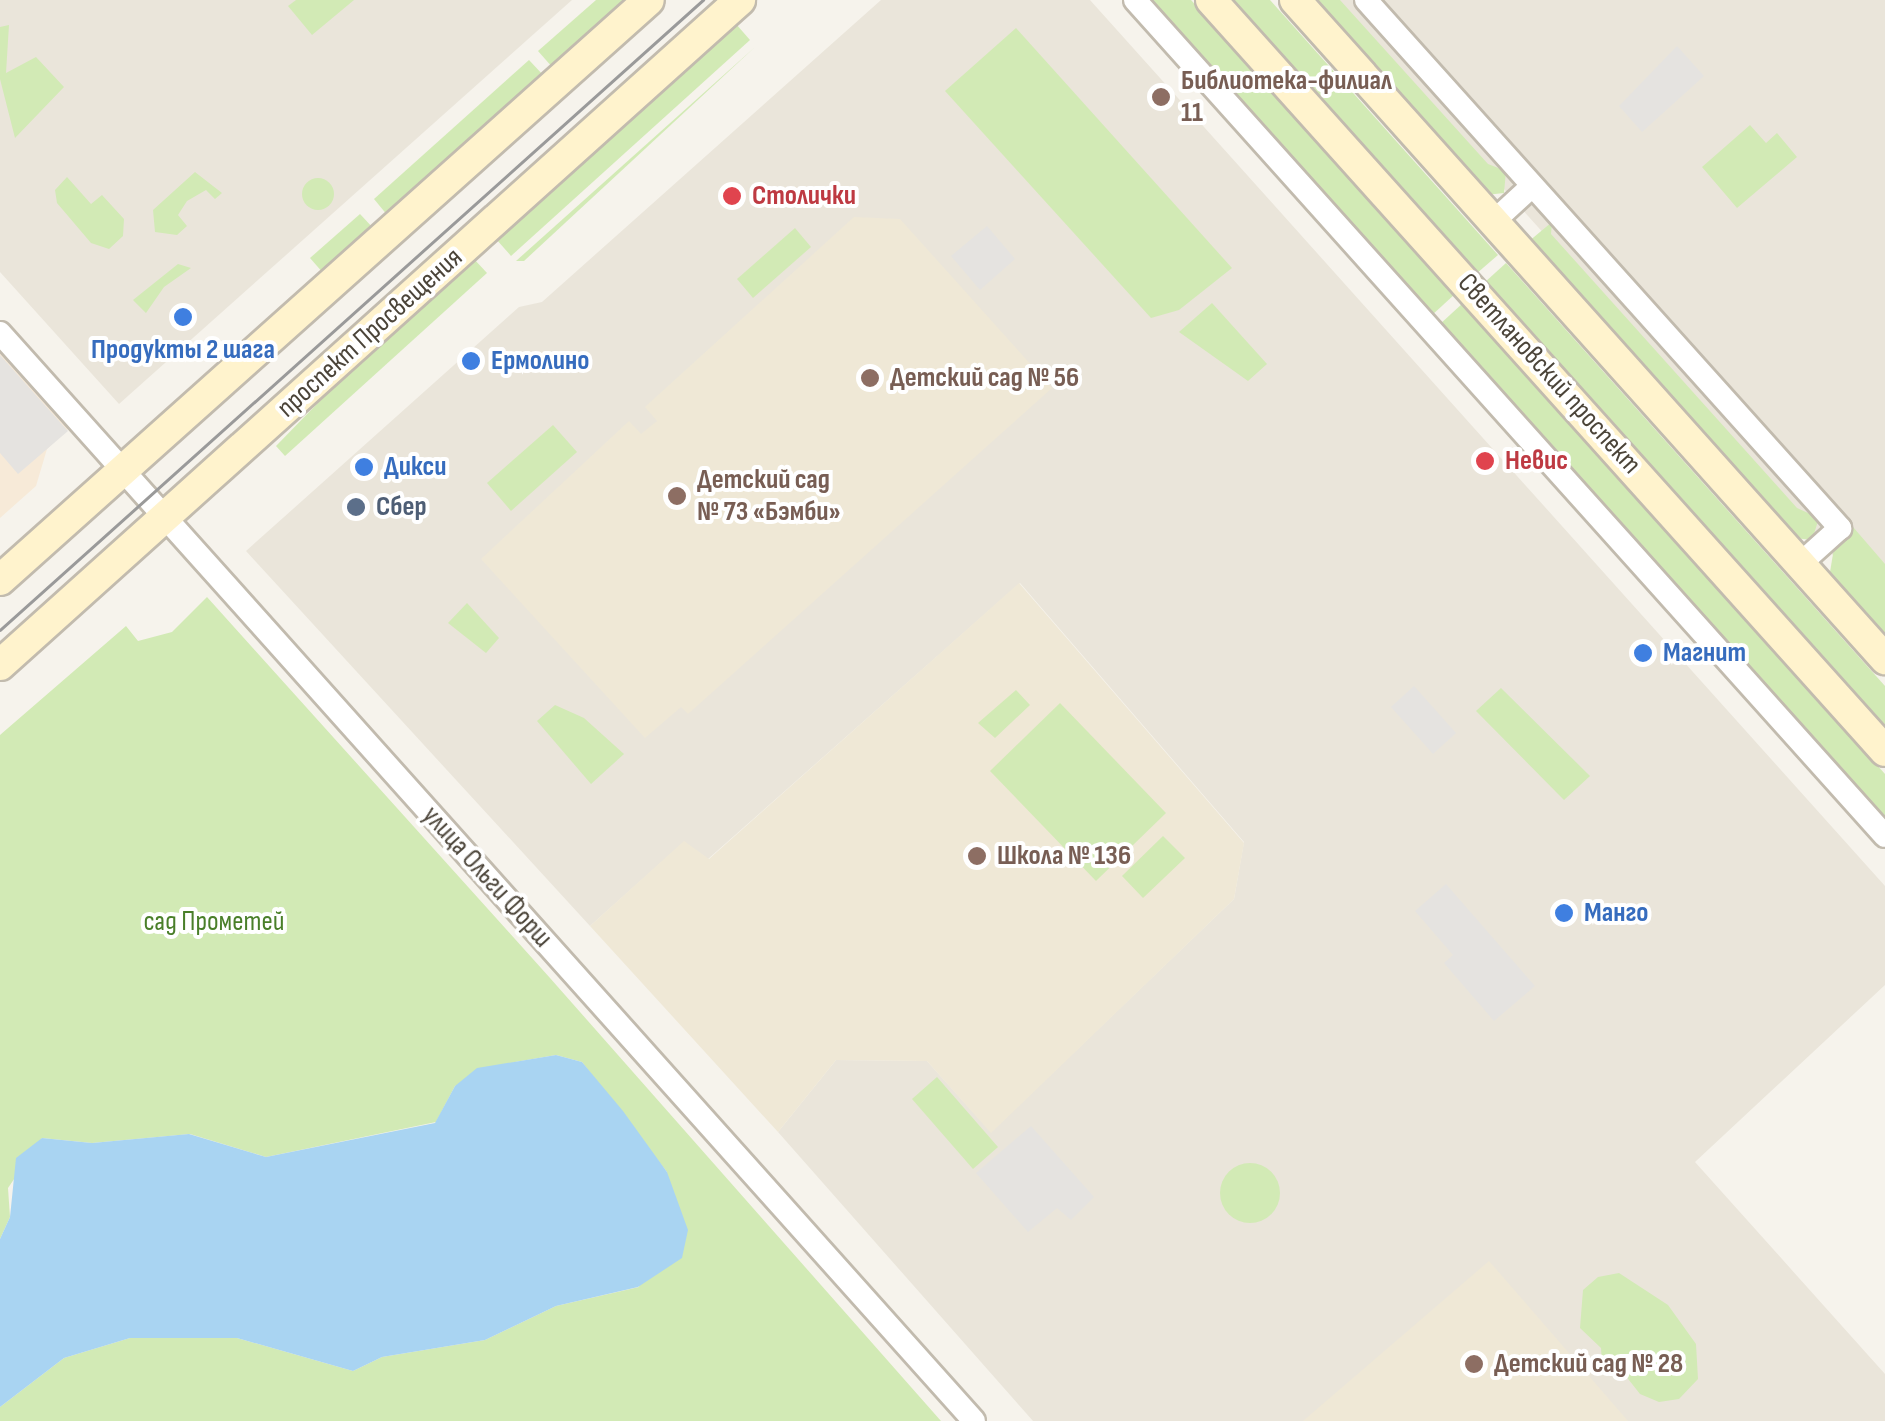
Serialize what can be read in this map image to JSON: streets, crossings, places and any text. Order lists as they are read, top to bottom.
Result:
{
  "streets": {
    "main road": ["проспект Просвещения", "Светлановский проспект"],
    "street": ["улица Ольги Форш"]
  },
  "crossings": [
    ["проспект Просвещения", "улица Ольги Форш"]
  ],
  "parks": ["сад Прометей"],
  "places": [
    "Библиотека-филиал 11",
    "Столички",
    "Продукты 2 шага",
    "Ермолино",
    "Детский сад № 56",
    "Невис",
    "Дикси",
    "Детский сад № 73 «Бэмби»",
    "Сбер",
    "Магнит",
    "Школа № 136",
    "Манго",
    "Детский сад № 28"
  ]
}
